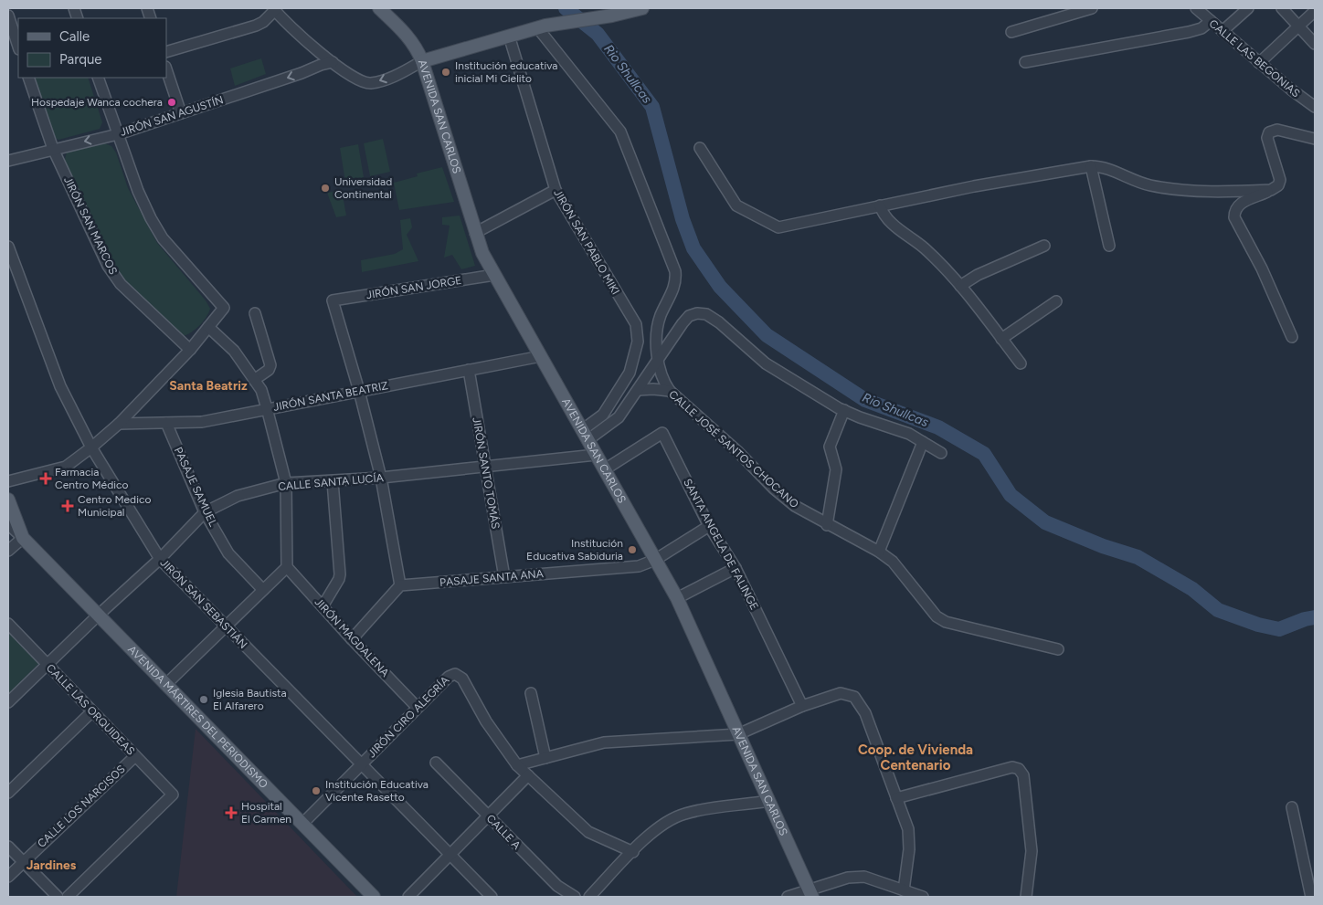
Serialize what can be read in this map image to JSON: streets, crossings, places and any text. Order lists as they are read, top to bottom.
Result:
{
  "streets": {
    "main road": ["AVENIDA SAN CARLOS", "AVENIDA MÁRTIRES DEL PERIODISMO"],
    "street": [
      "CALLE LAS BEGONIAS",
      "JIRÓN SAN AGUSTÍN",
      "JIRÓN SAN MARCOS",
      "JIRÓN SAN PABLO MIKI",
      "JIRÓN SAN JORGE",
      "JIRÓN SANTA BEATRIZ",
      "CALLE JOSÉ SANTOS CHOCANO",
      "JIRÓN SANTO TOMÁS",
      "CALLE SANTA LUCÍA",
      "PASAJE SAMUEL",
      "SANTA ANGELA DE FALINGE",
      "PASAJE SANTA ANA",
      "JIRÓN SAN SEBASTIÁN",
      "JIRÓN MAGDALENA",
      "CALLE LAS ORQUIDEAS",
      "JIRÓN CIRO ALEGRÍA",
      "CALLE LOS NARCISOS",
      "CALLE A"
    ]
  },
  "crossings": [
    ["JIRÓN SAN AGUSTÍN", "JIRÓN SAN MARCOS"],
    ["AVENIDA SAN CARLOS", "JIRÓN SAN PABLO MIKI"],
    ["AVENIDA SAN CARLOS", "JIRÓN SAN JORGE"],
    ["AVENIDA SAN CARLOS", "JIRÓN SANTA BEATRIZ"],
    ["AVENIDA SAN CARLOS", "CALLE SANTA LUCÍA"],
    ["AVENIDA SAN CARLOS", "SANTA ANGELA DE FALINGE"],
    ["AVENIDA SAN CARLOS", "PASAJE SANTA ANA"],
    ["JIRÓN SAN JORGE", "JIRÓN SANTA BEATRIZ"],
    ["JIRÓN SANTA BEATRIZ", "JIRÓN SANTO TOMÁS"],
    ["JIRÓN SANTA BEATRIZ", "PASAJE SAMUEL"],
    ["JIRÓN SANTO TOMÁS", "CALLE SANTA LUCÍA"],
    ["JIRÓN SANTO TOMÁS", "PASAJE SANTA ANA"],
    ["CALLE SANTA LUCÍA", "PASAJE SAMUEL"],
    ["CALLE SANTA LUCÍA", "JIRÓN SAN SEBASTIÁN"],
    ["CALLE SANTA LUCÍA", "CALLE LAS ORQUIDEAS"],
    ["CALLE SANTA LUCÍA", "AVENIDA MÁRTIRES DEL PERIODISMO"],
    ["SANTA ANGELA DE FALINGE", "PASAJE SANTA ANA"],
    ["JIRÓN SAN SEBASTIÁN", "JIRÓN CIRO ALEGRÍA"],
    ["JIRÓN MAGDALENA", "JIRÓN CIRO ALEGRÍA"],
    ["CALLE LAS ORQUIDEAS", "CALLE LOS NARCISOS"],
    ["AVENIDA MÁRTIRES DEL PERIODISMO", "JIRÓN CIRO ALEGRÍA"]
  ],
  "districts": ["Santa Beatriz", "Coop. de Vivienda Centenario", "Jardines"],
  "water": ["Rio Shullcas"],
  "places": {
    "other": [
      "Institución educativa inicial Mi Cielito",
      "Hospedaje Wanca cochera",
      "Universidad Continental",
      "Institución Educativa Sabiduria",
      "Iglesia Bautista El Alfarero",
      "Institución Educativa Vicente Rasetto"
    ],
    "health": ["Farmacia Centro Médico", "Centro Medico Municipal", "Hospital El Carmen"]
  },
  "legend": ["Calle", "Parque"]
}
